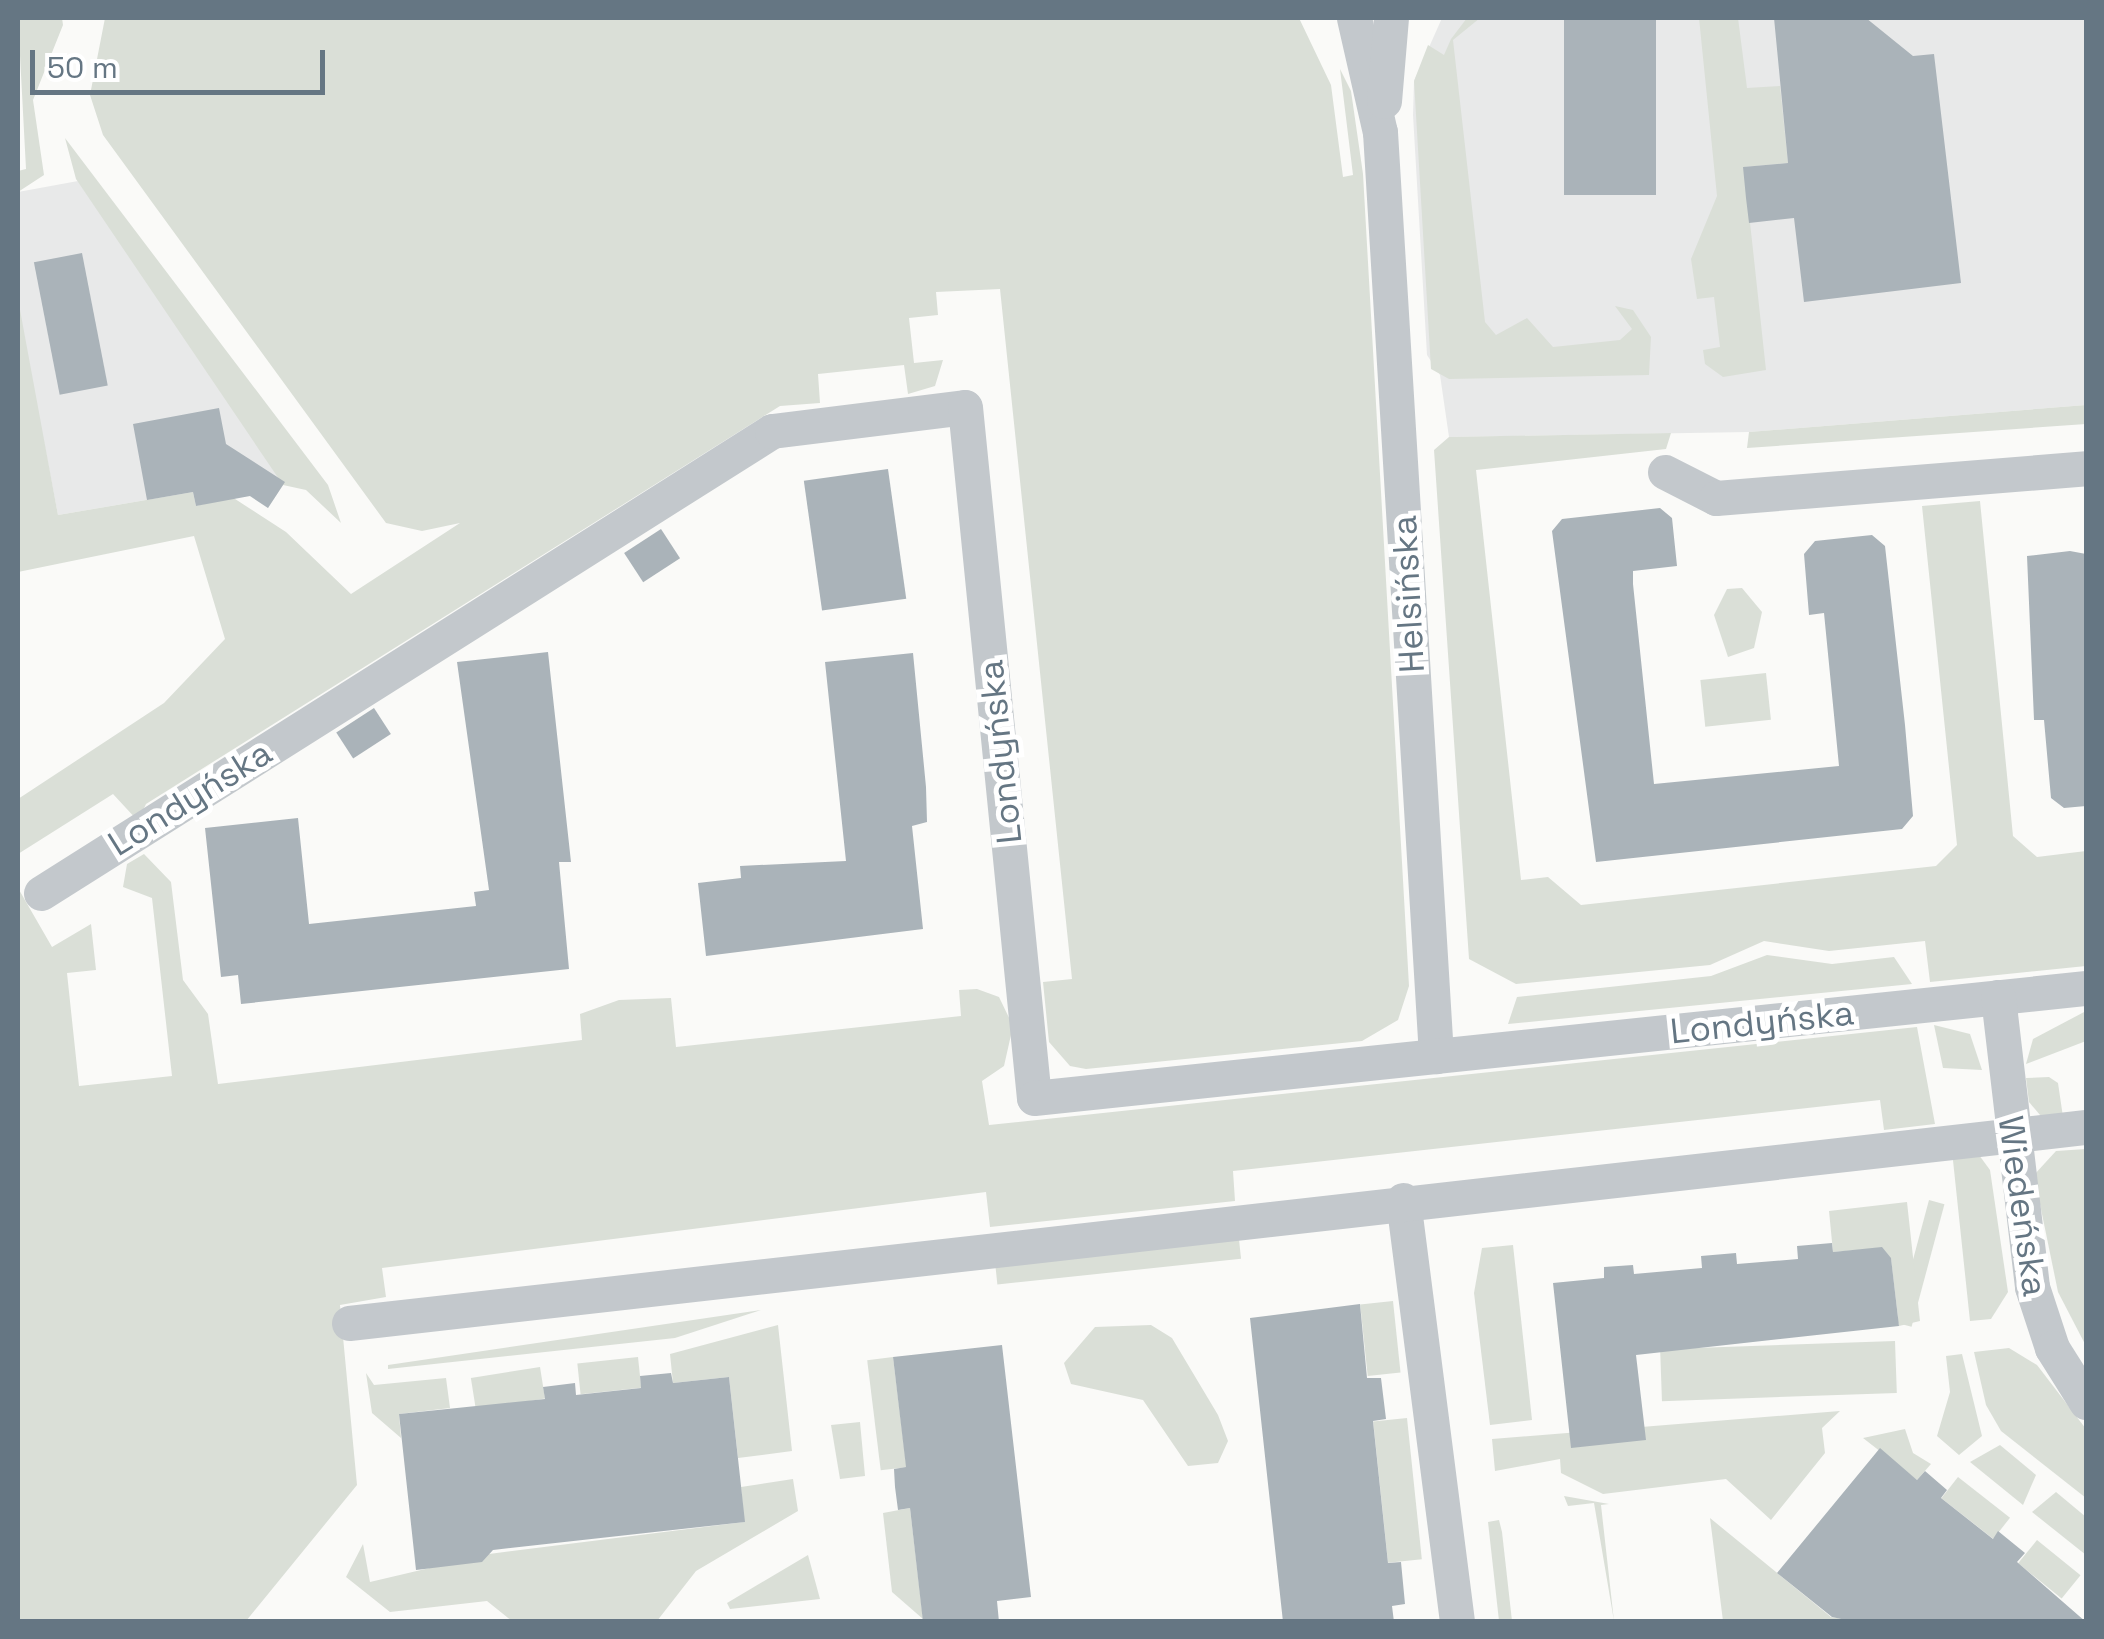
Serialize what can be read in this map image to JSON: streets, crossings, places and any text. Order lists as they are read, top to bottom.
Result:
{
  "streets": {
    "street": ["Helsińska", "Londyńska", "Wiedeńska"]
  },
  "crossings": [
    ["Helsińska", "Londyńska"],
    ["Londyńska", "Wiedeńska"]
  ],
  "scale_bar": "50 m"
}
